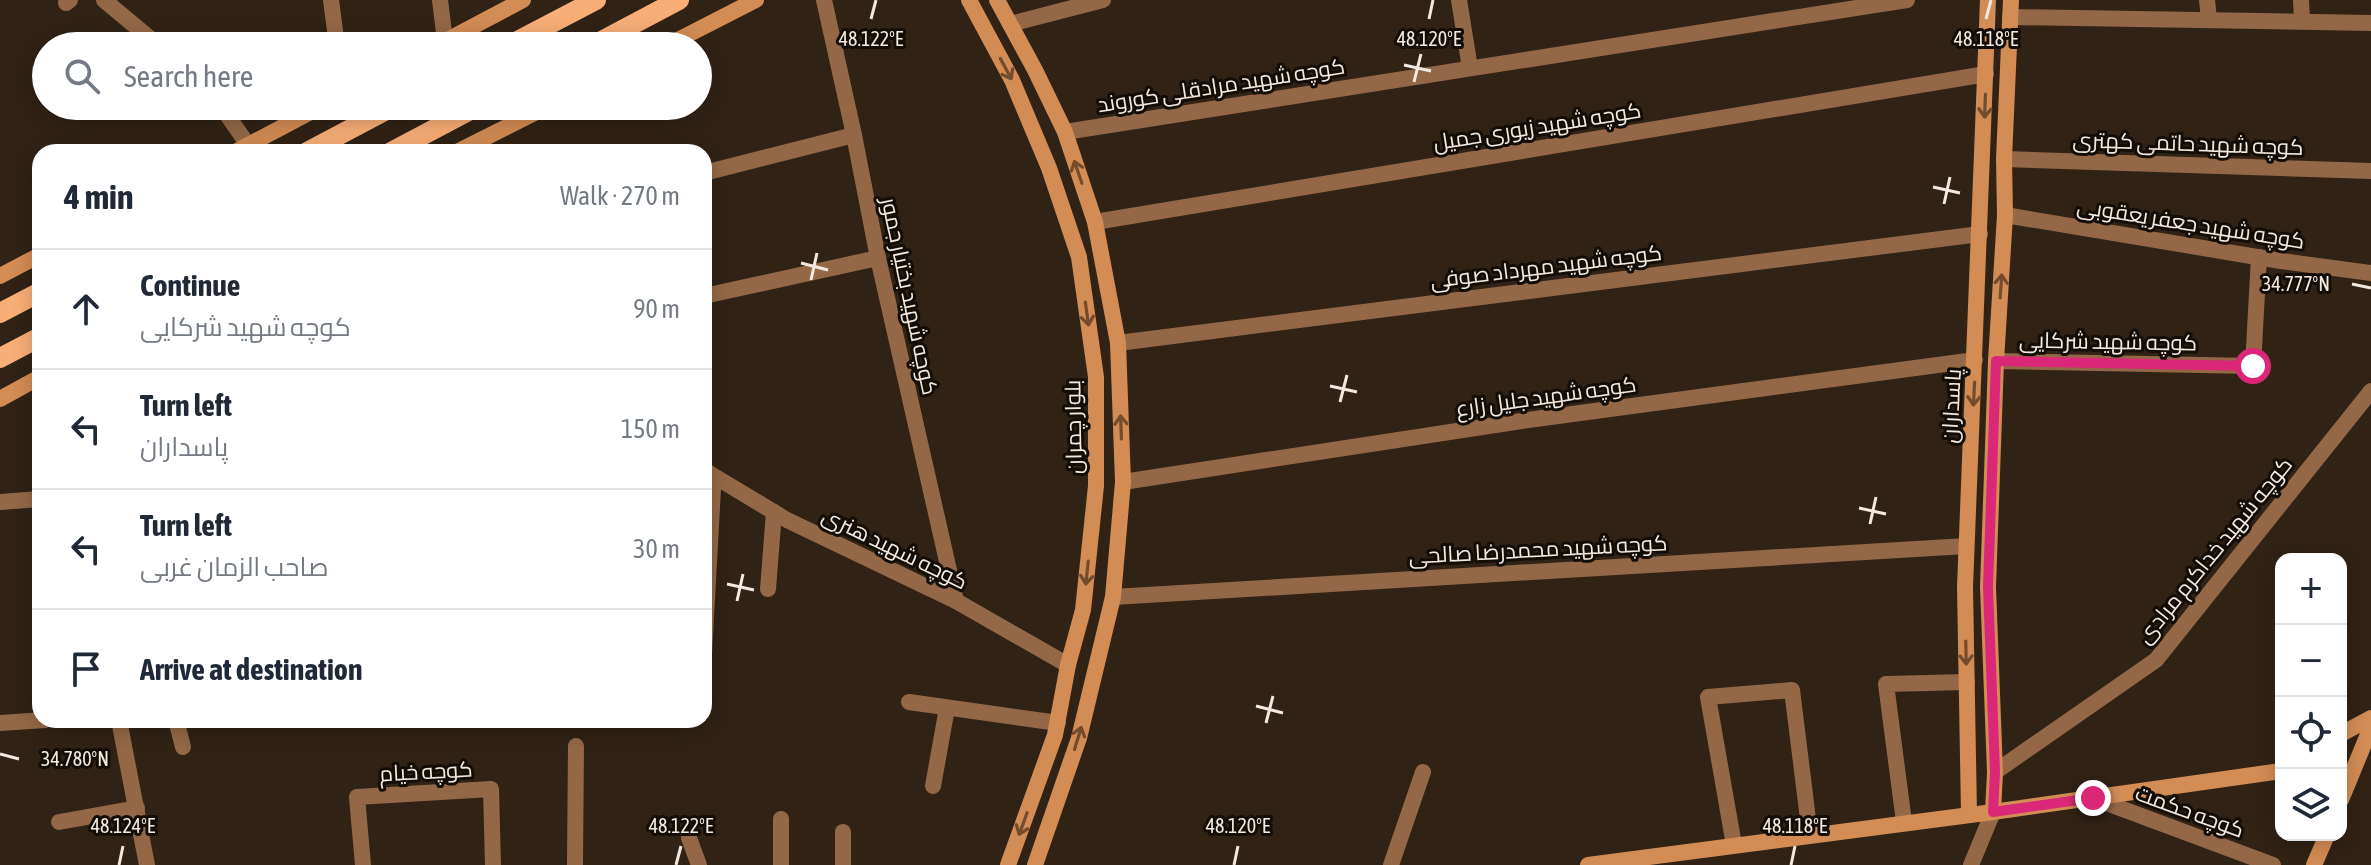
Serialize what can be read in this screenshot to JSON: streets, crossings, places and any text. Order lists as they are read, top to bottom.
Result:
{
  "streets": {
    "main road": ["پاسداران", "بلوار چمران"],
    "street": [
      "کوچه شهید مرادقلی کوروند",
      "کوچه شهید زیوری جمیل",
      "کوچه شهید حاتمی کهتری",
      "کوچه شهید جعفر یعقوبی",
      "کوچه شهید مهرداد صوفی",
      "کوچه شهید بختیار جمور",
      "کوچه شهید شرکایی",
      "کوچه شهید جلیل زارع",
      "کوچه شهید هنری",
      "کوچه شهید محمدرضا صالحی",
      "کوچه شهید خداکرم مرادی",
      "کوچه خیام",
      "کوچه حکمت"
    ]
  },
  "crossings": [
    ["کوچه شهید زیوری جمیل", "پاسداران"],
    ["کوچه شهید حاتمی کهتری", "پاسداران"],
    ["کوچه شهید جعفر یعقوبی", "کوچه شهید شرکایی"],
    ["کوچه شهید جعفر یعقوبی", "پاسداران"],
    ["کوچه شهید مهرداد صوفی", "پاسداران"],
    ["کوچه شهید بختیار جمور", "کوچه شهید هنری"],
    ["کوچه شهید شرکایی", "پاسداران"],
    ["کوچه شهید جلیل زارع", "پاسداران"],
    ["پاسداران", "کوچه شهید محمدرضا صالحی"],
    ["پاسداران", "کوچه شهید خداکرم مرادی"],
    ["بلوار چمران", "کوچه شهید هنری"]
  ],
  "page": {
    "search": "Search here",
    "heading": ["4 min", "Walk · 270 m"],
    "list": [
      ["Continue", "کوچه شهید شرکایی", "90 m"],
      ["Turn left", "پاسداران", "150 m"],
      ["Turn left", "صاحب الزمان غربی", "30 m"],
      "Arrive at destination"
    ],
    "map_buttons": ["+", "−"]
  },
  "coordinates": [
    "48.122°E",
    "48.120°E",
    "48.118°E",
    "34.777°N",
    "34.780°N",
    "48.124°E"
  ]
}
